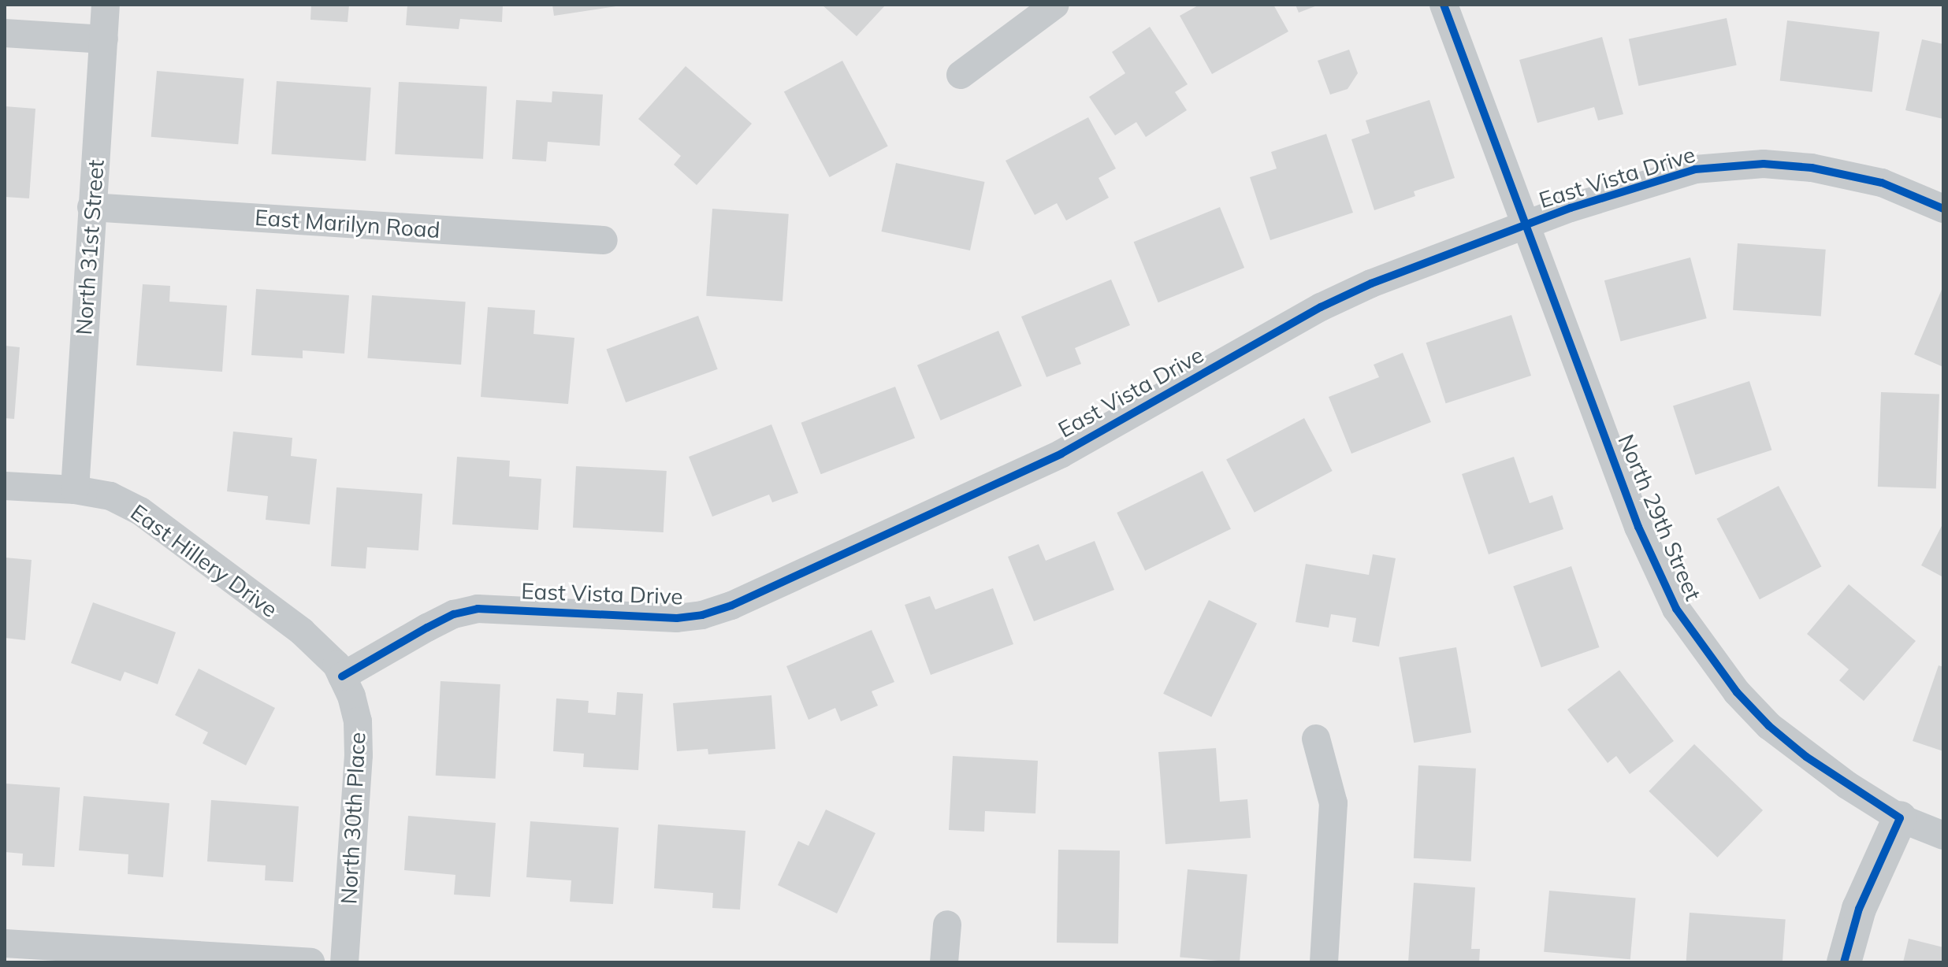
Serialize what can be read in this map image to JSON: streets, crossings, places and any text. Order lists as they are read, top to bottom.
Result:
{
  "streets": {
    "street": [
      "East Vista Drive",
      "East Marilyn Road",
      "North 31st Street",
      "North 29th Street",
      "East Hillery Drive",
      "North 30th Place"
    ]
  },
  "crossings": [
    ["East Vista Drive", "North 29th Street"],
    ["East Vista Drive", "East Hillery Drive"],
    ["East Vista Drive", "North 30th Place"],
    ["East Marilyn Road", "North 31st Street"],
    ["North 31st Street", "East Hillery Drive"],
    ["East Hillery Drive", "North 30th Place"]
  ]
}
